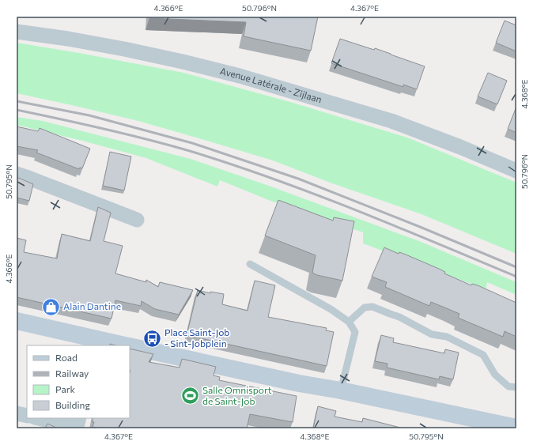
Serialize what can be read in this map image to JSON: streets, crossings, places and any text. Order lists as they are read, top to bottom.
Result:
{
  "streets": {
    "street": ["Avenue Latérale - Zijlaan"]
  },
  "places": {
    "shop": ["Alain Dantine"],
    "bus stop": ["Place Saint-Job - Sint-Jobplein"],
    "sports": ["Salle Omnisport de Saint-Job"]
  },
  "legend": [
    "Road",
    "Railway",
    "Park",
    "Building"
  ],
  "coordinates": [
    "4.366°E",
    "50.796°N",
    "4.367°E",
    "4.368°E",
    "50.795°N"
  ]
}
